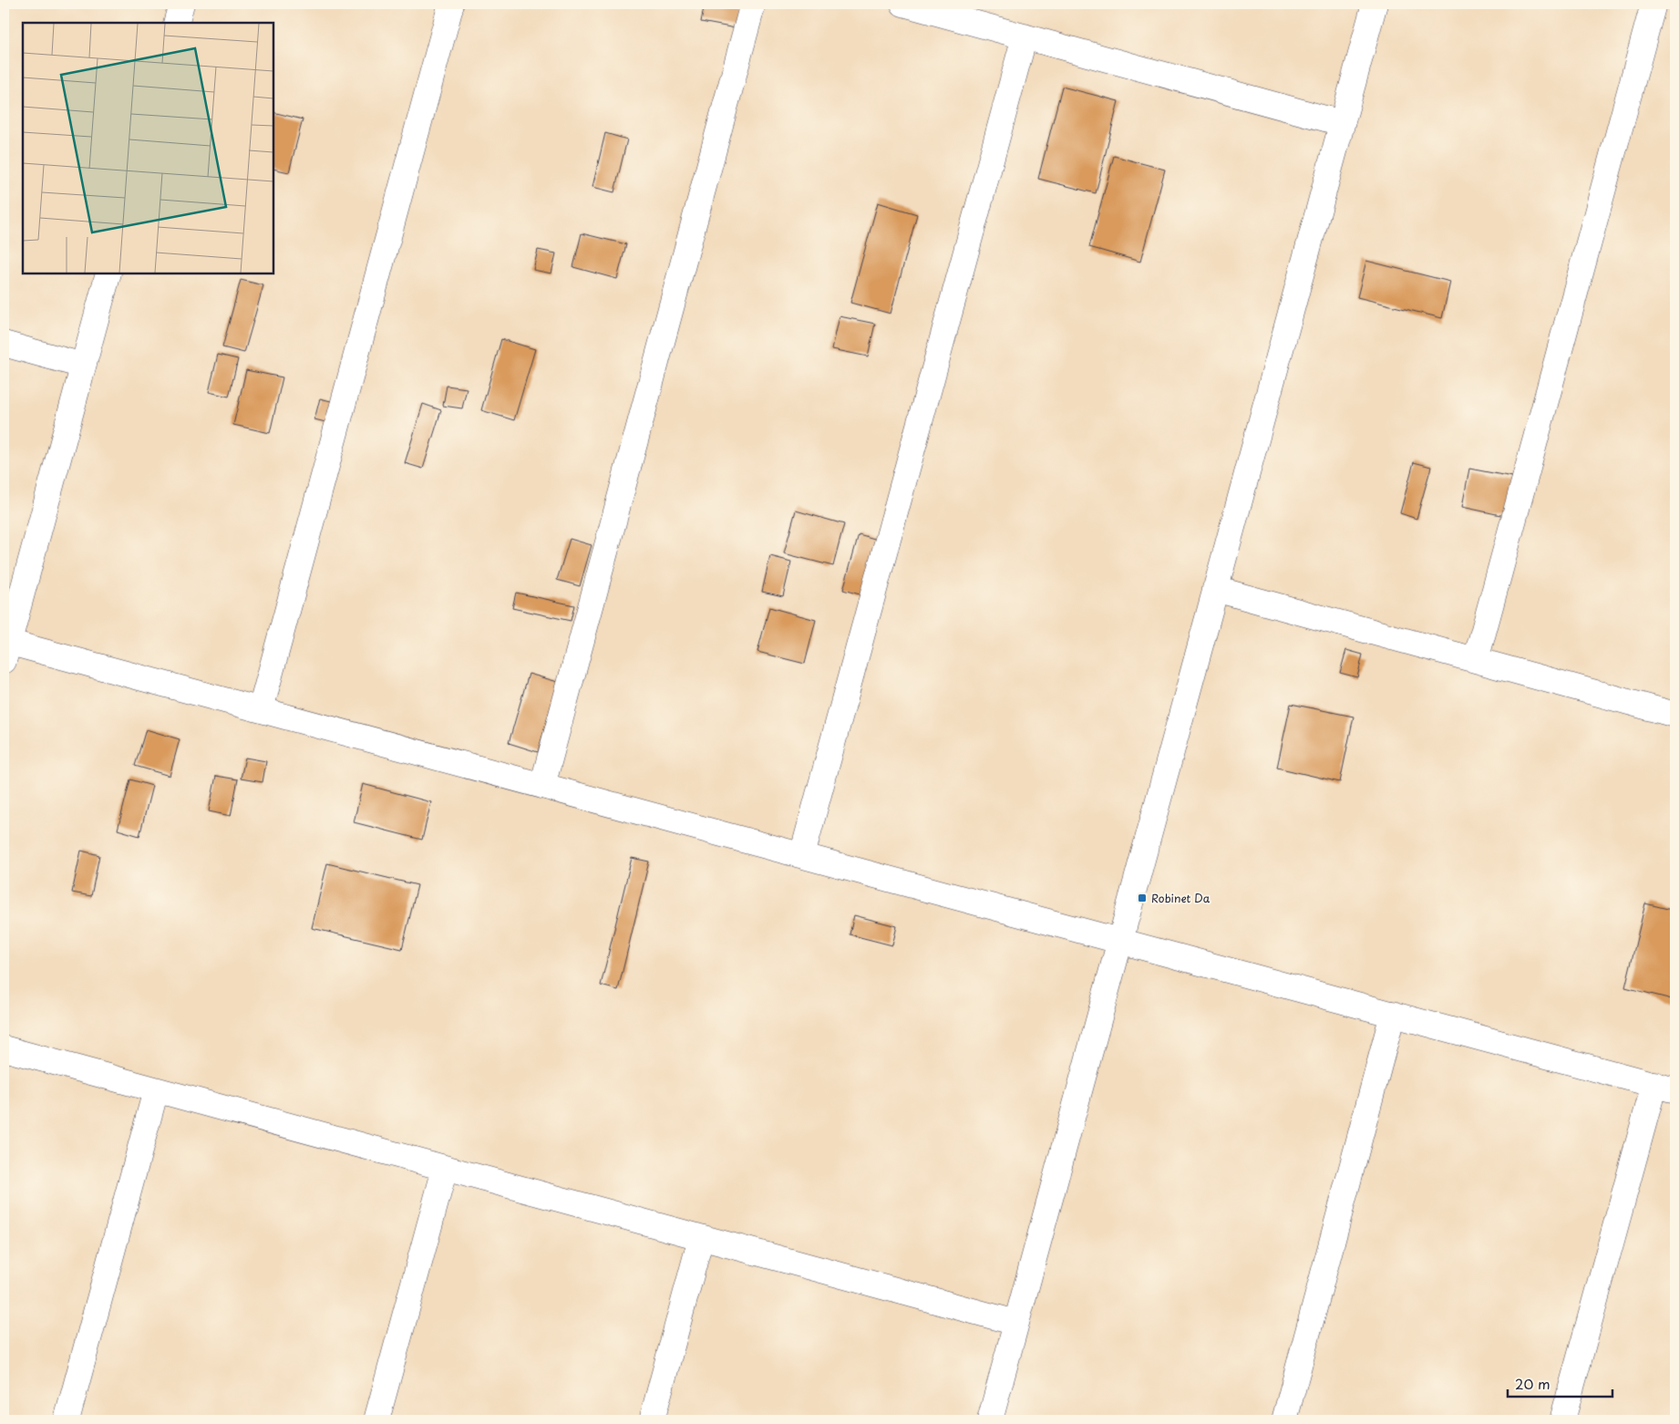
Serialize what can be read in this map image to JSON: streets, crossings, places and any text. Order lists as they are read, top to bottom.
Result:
{
  "places": {
    "transit": ["Robinet Da"]
  },
  "scale_bar": "20 m"
}
